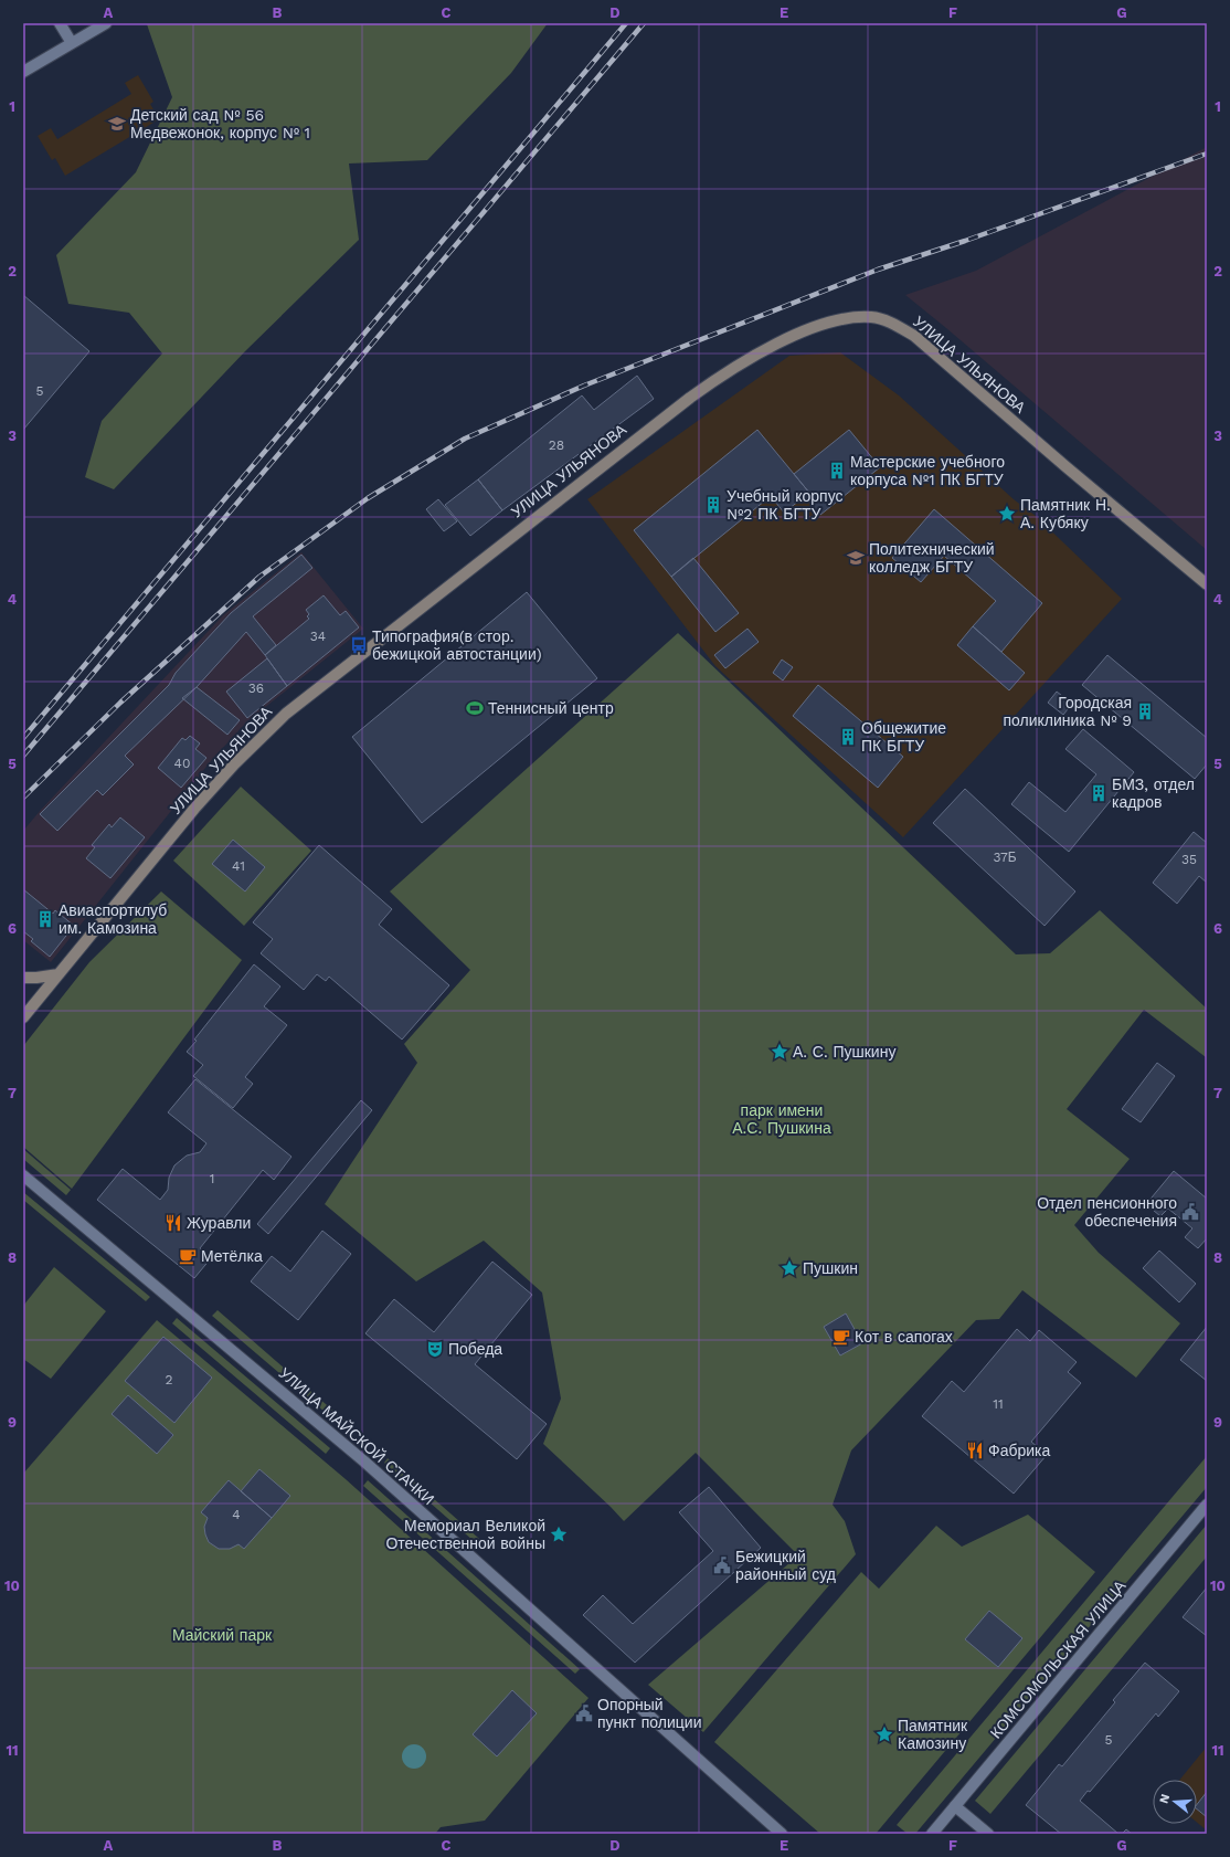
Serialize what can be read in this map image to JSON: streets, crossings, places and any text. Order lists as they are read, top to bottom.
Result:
{
  "streets": {
    "main road": ["УЛИЦА УЛЬЯНОВА"],
    "street": ["УЛИЦА МАЙСКОЙ СТАЧКИ", "КОМСОМОЛЬСКАЯ УЛИЦА"]
  },
  "parks": ["парк имени А.С. Пушкина", "Майский парк"],
  "places": {
    "school or university": ["Детский сад № 56 Медвежонок, корпус № 1", "Политехнический колледж БГТУ"],
    "building": [
      "Мастерские учебного корпуса №1 ПК БГТУ",
      "Учебный корпус №2 ПК БГТУ",
      "Городская поликлиника № 9",
      "Общежитие ПК БГТУ",
      "БМЗ, отдел кадров",
      "Авиаспортклуб им. Камозина"
    ],
    "place": [
      "Памятник Н. А. Кубяку",
      "А. С. Пушкину",
      "Пушкин",
      "Мемориал Великой Отечественной войны",
      "Памятник Камозину"
    ],
    "bus stop": ["Типография(в стор. бежицкой автостанции)"],
    "sports": ["Теннисный центр"],
    "public building": ["Отдел пенсионного обеспечения", "Бежицкий районный суд", "Опорный пункт полиции"],
    "restaurant": ["Журавли", "Фабрика"],
    "cafe": ["Метёлка", "Кот в сапогах"],
    "theatre": ["Победа"]
  },
  "house_numbers": [
    "5",
    "28",
    "34",
    "36",
    "40",
    "37Б",
    "35",
    "41",
    "1",
    "2",
    "11",
    "4",
    "5"
  ],
  "north": "left",
  "grid": {
    "columns": [
      "A",
      "B",
      "C",
      "D",
      "E",
      "F",
      "G"
    ],
    "rows": [
      "1",
      "2",
      "3",
      "4",
      "5",
      "6",
      "7",
      "8",
      "9",
      "10",
      "11"
    ]
  }
}
